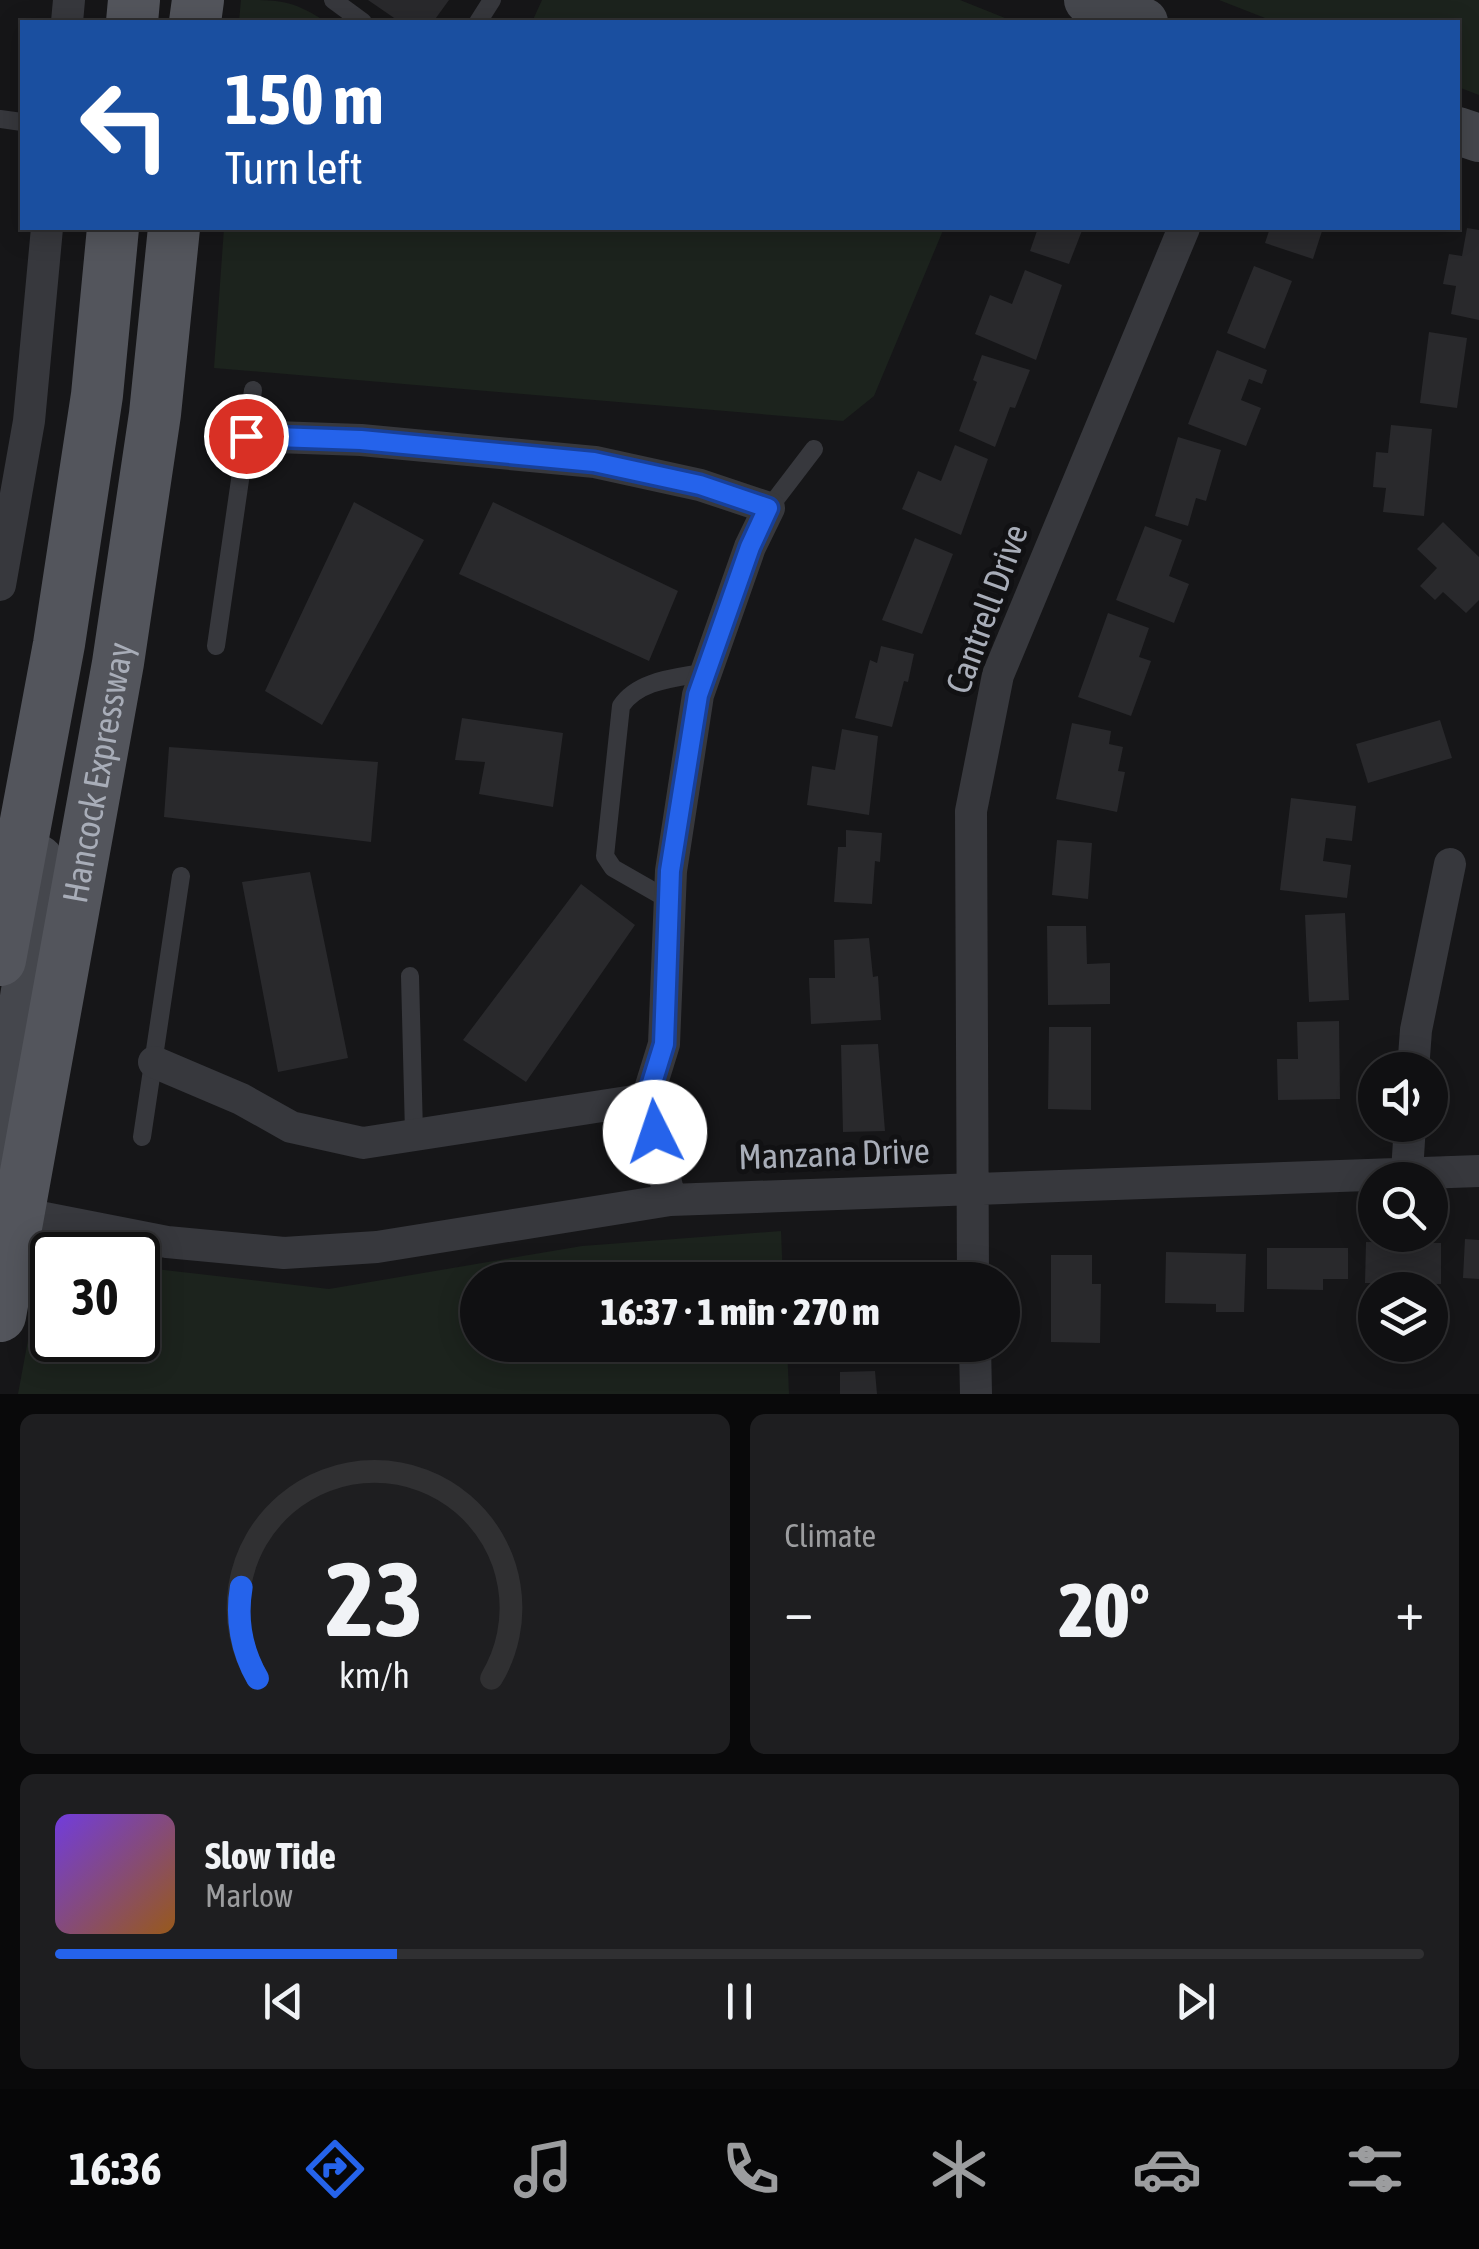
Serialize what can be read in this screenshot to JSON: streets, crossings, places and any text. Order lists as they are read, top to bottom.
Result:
{
  "streets": {
    "main road": ["Hancock Expressway"],
    "street": ["Cantrell Drive", "Manzana Drive"]
  },
  "crossings": [
    ["Cantrell Drive", "Manzana Drive"],
    ["Hancock Expressway", "Manzana Drive"]
  ],
  "page": {
    "turn": ["150 m", "Turn left"],
    "limit": "30",
    "trip": "16:37 · 1 min · 270 m",
    "tile": "Climate",
    "heat": ["−", "20°", "+"],
    "song": ["Slow Tide", "Marlow"],
    "tabs": "16:36",
    "gauge": ["23", "km/h"]
  }
}
